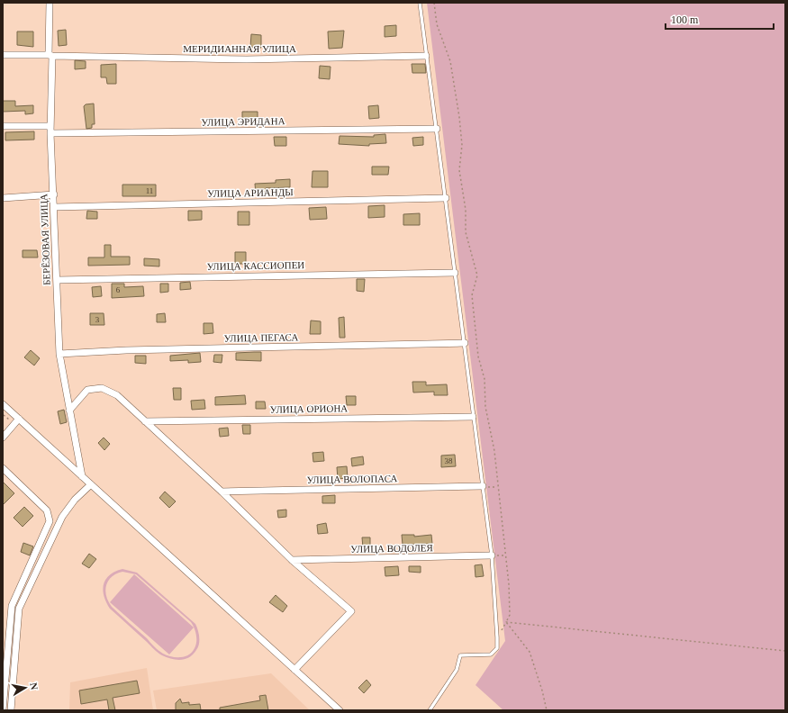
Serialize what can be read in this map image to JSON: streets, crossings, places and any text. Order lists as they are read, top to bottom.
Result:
{
  "streets": {
    "street": [
      "МЕРИДИАННАЯ УЛИЦА",
      "УЛИЦА ЭРИДАНА",
      "УЛИЦА АРИАНДЫ",
      "БЕРЁЗОВАЯ УЛИЦА",
      "УЛИЦА КАССИОПЕИ",
      "УЛИЦА ПЕГАСА",
      "УЛИЦА ОРИОНА",
      "УЛИЦА ВОЛОПАСА",
      "УЛИЦА ВОДОЛЕЯ"
    ]
  },
  "crossings": [
    ["МЕРИДИАННАЯ УЛИЦА", "БЕРЁЗОВАЯ УЛИЦА"],
    ["УЛИЦА ЭРИДАНА", "БЕРЁЗОВАЯ УЛИЦА"],
    ["УЛИЦА АРИАНДЫ", "БЕРЁЗОВАЯ УЛИЦА"],
    ["БЕРЁЗОВАЯ УЛИЦА", "УЛИЦА КАССИОПЕИ"],
    ["БЕРЁЗОВАЯ УЛИЦА", "УЛИЦА ПЕГАСА"]
  ],
  "house_numbers": [
    "11",
    "6",
    "3",
    "38"
  ],
  "scale_bar": "100 m",
  "north": "right"
}
